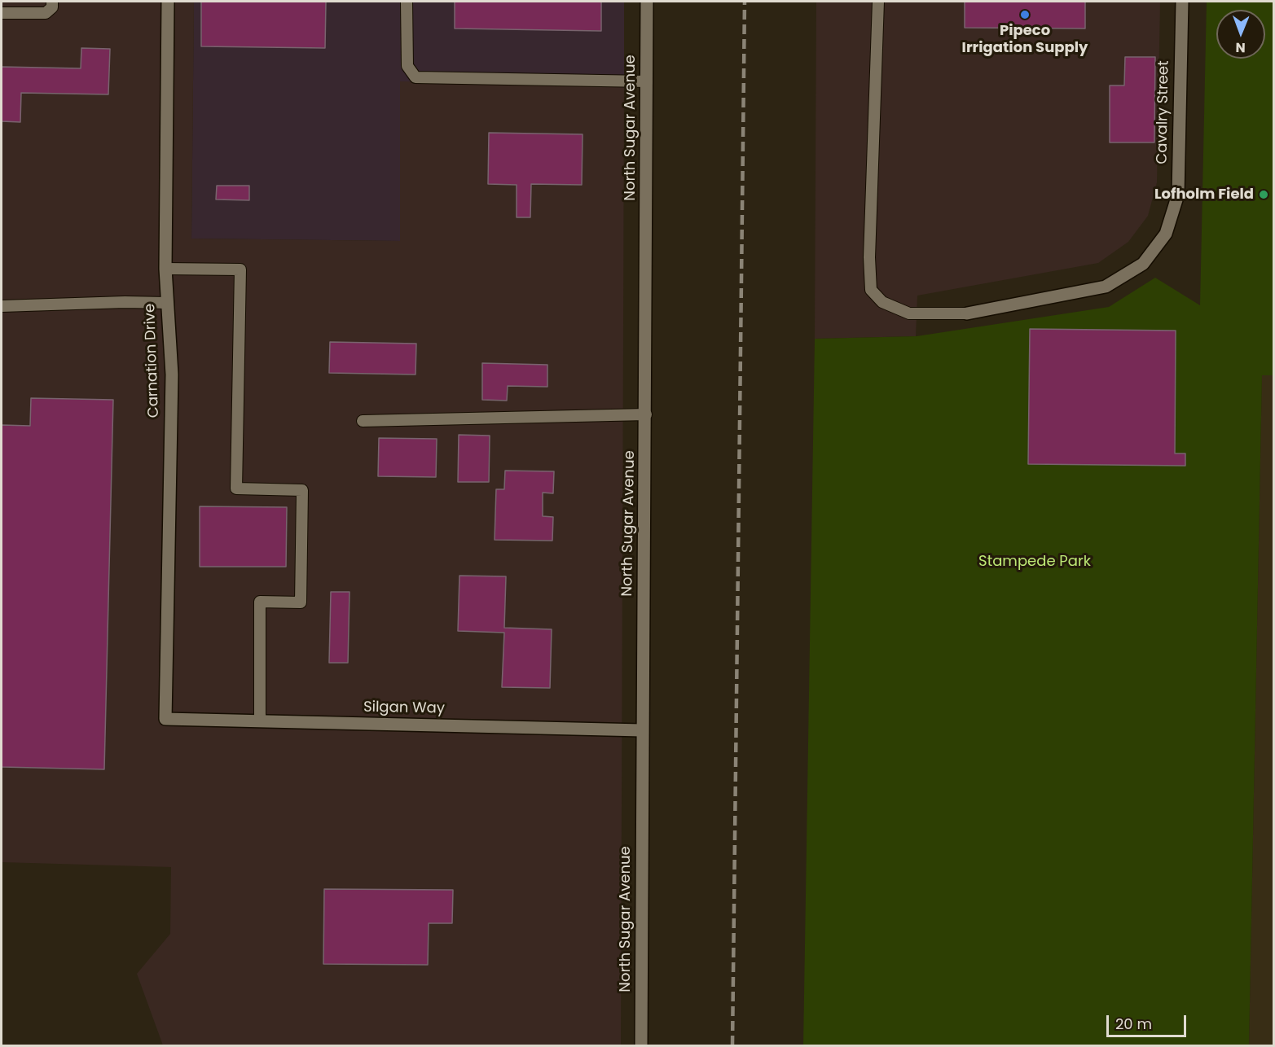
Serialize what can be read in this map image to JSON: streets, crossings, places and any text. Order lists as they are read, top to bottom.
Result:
{
  "streets": {
    "street": [
      "Cavalry Street",
      "North Sugar Avenue",
      "Carnation Drive",
      "Silgan Way"
    ]
  },
  "crossings": [
    ["North Sugar Avenue", "Silgan Way"],
    ["Carnation Drive", "Silgan Way"]
  ],
  "parks": ["Stampede Park"],
  "places": ["Pipeco Irrigation Supply", "Lofholm Field"],
  "scale_bar": "20 m",
  "north": "bottom"
}
